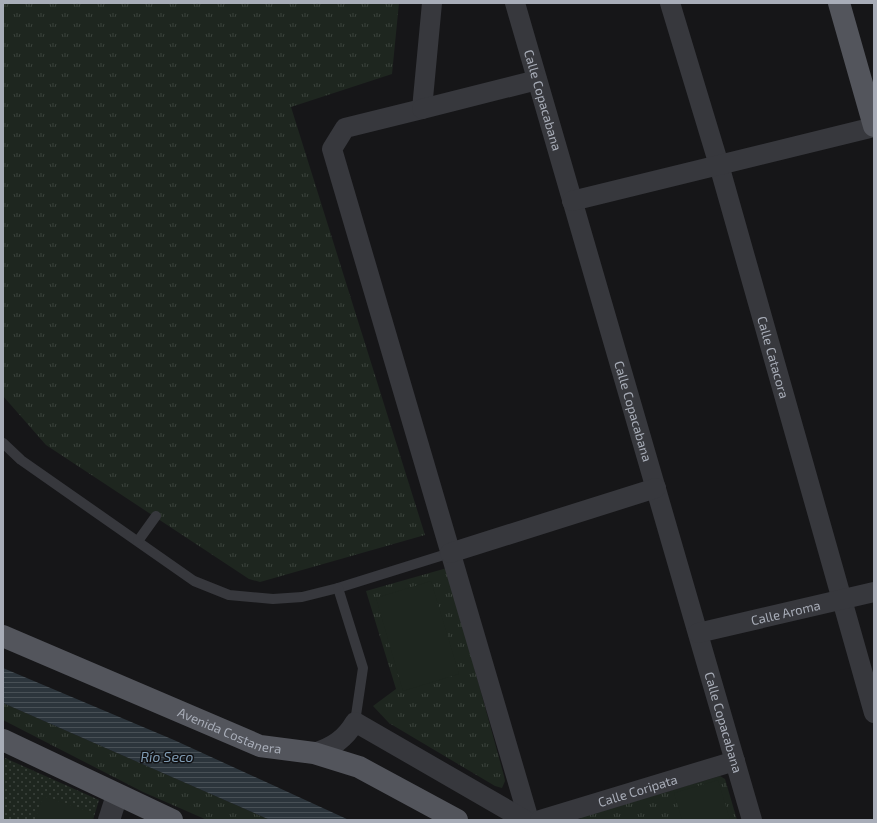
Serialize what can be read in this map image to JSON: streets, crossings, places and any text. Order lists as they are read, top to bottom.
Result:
{
  "streets": {
    "main road": ["Avenida Costanera"],
    "street": [
      "Calle Copacabana",
      "Calle Catacora",
      "Calle Aroma",
      "Calle Coripata"
    ]
  },
  "crossings": [
    ["Calle Copacabana", "Calle Aroma"],
    ["Calle Copacabana", "Calle Coripata"],
    ["Calle Catacora", "Calle Aroma"]
  ],
  "water": ["Río Seco"]
}
